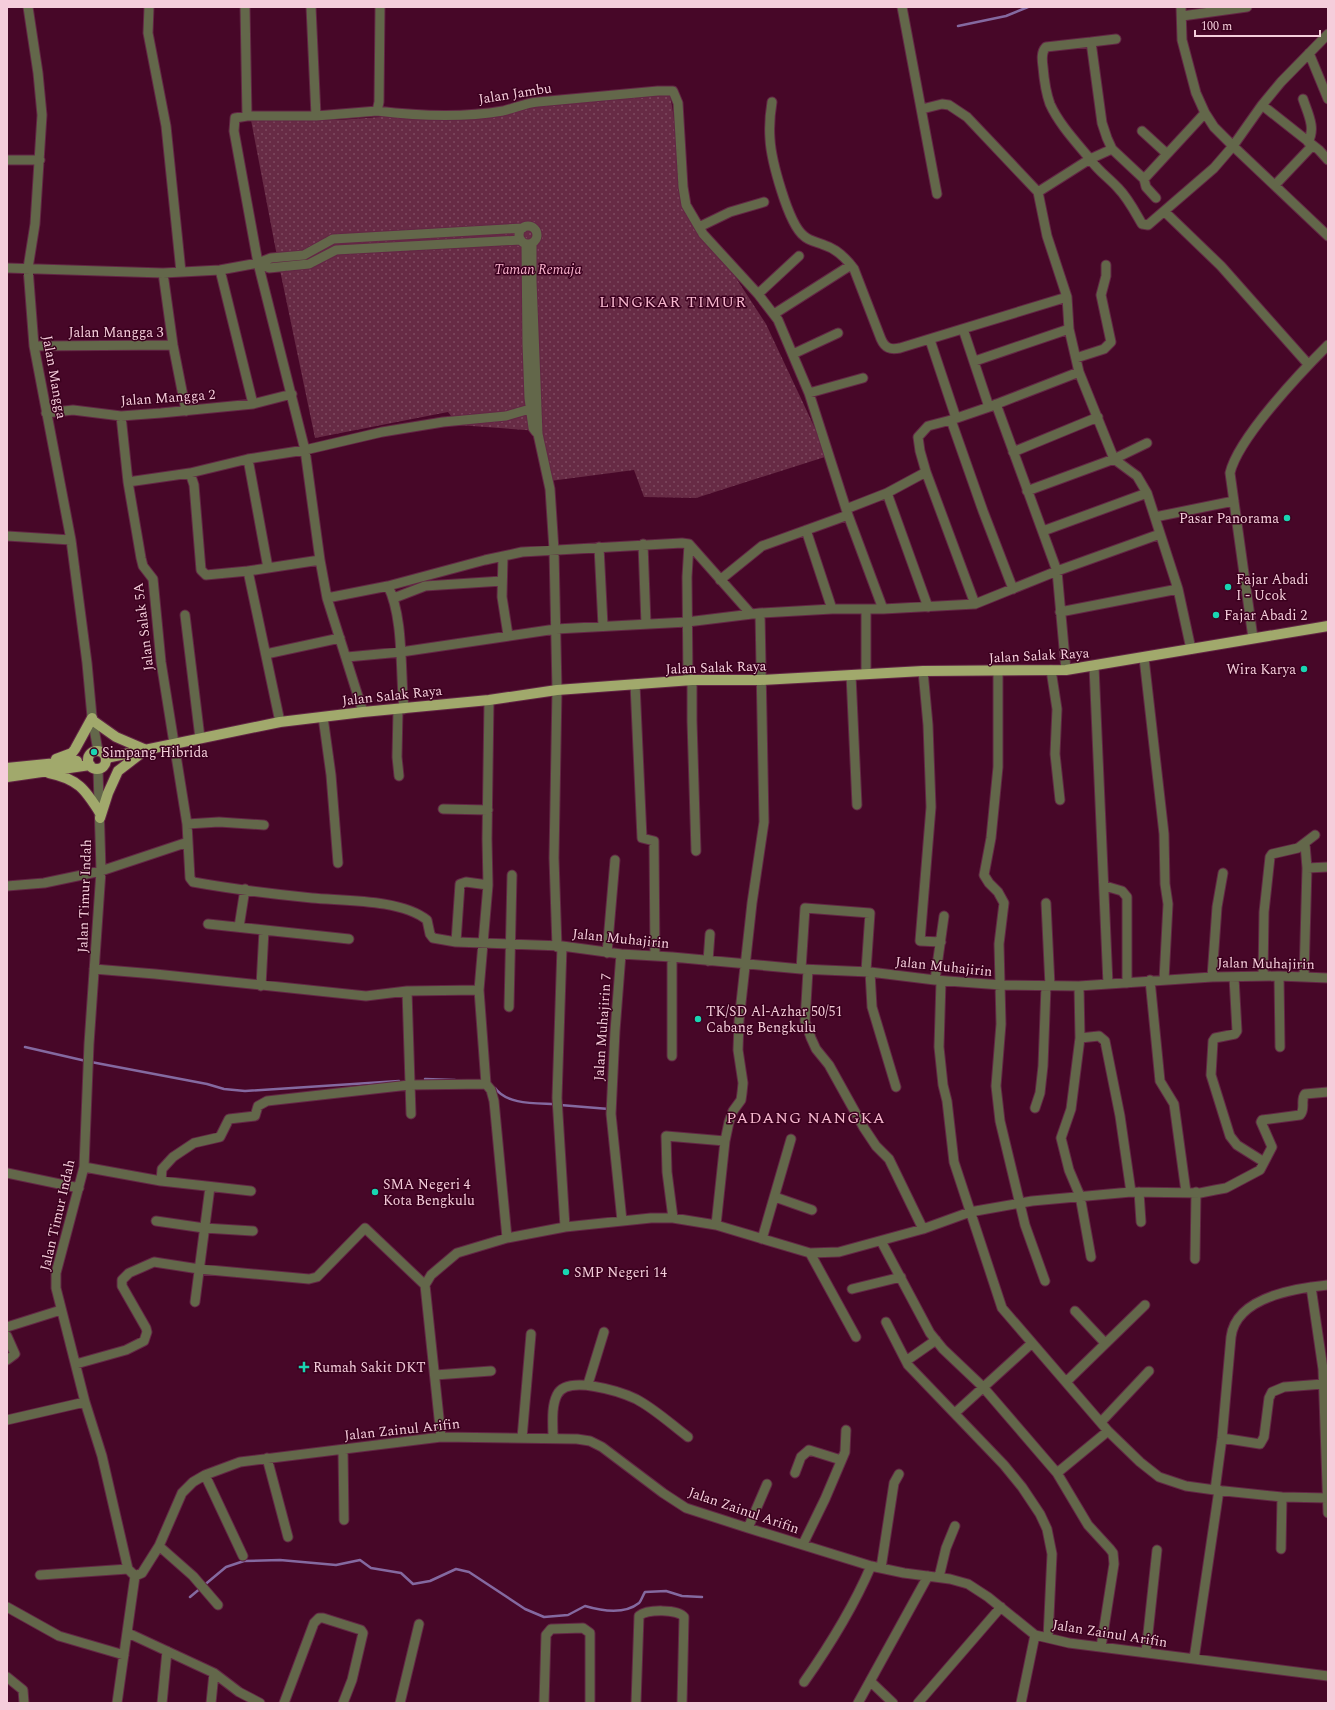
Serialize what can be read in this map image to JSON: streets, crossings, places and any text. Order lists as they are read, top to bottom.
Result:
{
  "streets": {
    "main road": ["Jalan Salak Raya"],
    "street": [
      "Jalan Jambu",
      "Jalan Mangga 3",
      "Jalan Mangga",
      "Jalan Mangga 2",
      "Jalan Salak 5A",
      "Jalan Timur Indah",
      "Jalan Muhajirin",
      "Jalan Muhajirin 7",
      "Jalan Zainul Arifin"
    ]
  },
  "crossings": [
    ["Jalan Mangga 3", "Jalan Mangga"],
    ["Jalan Mangga", "Jalan Mangga 2"],
    ["Jalan Mangga 2", "Jalan Salak 5A"],
    ["Jalan Salak 5A", "Jalan Salak Raya"],
    ["Jalan Salak 5A", "Jalan Muhajirin"],
    ["Jalan Muhajirin", "Jalan Muhajirin 7"]
  ],
  "districts": ["LINGKAR TIMUR", "PADANG NANGKA"],
  "parks": ["Taman Remaja"],
  "places": {
    "other": [
      "Pasar Panorama",
      "Fajar Abadi I - Ucok",
      "Fajar Abadi 2",
      "Wira Karya",
      "Simpang Hibrida",
      "TK/SD Al-Azhar 50/51 Cabang Bengkulu",
      "SMA Negeri 4 Kota Bengkulu",
      "SMP Negeri 14"
    ],
    "health": ["Rumah Sakit DKT"]
  },
  "scale_bar": "100 m"
}
